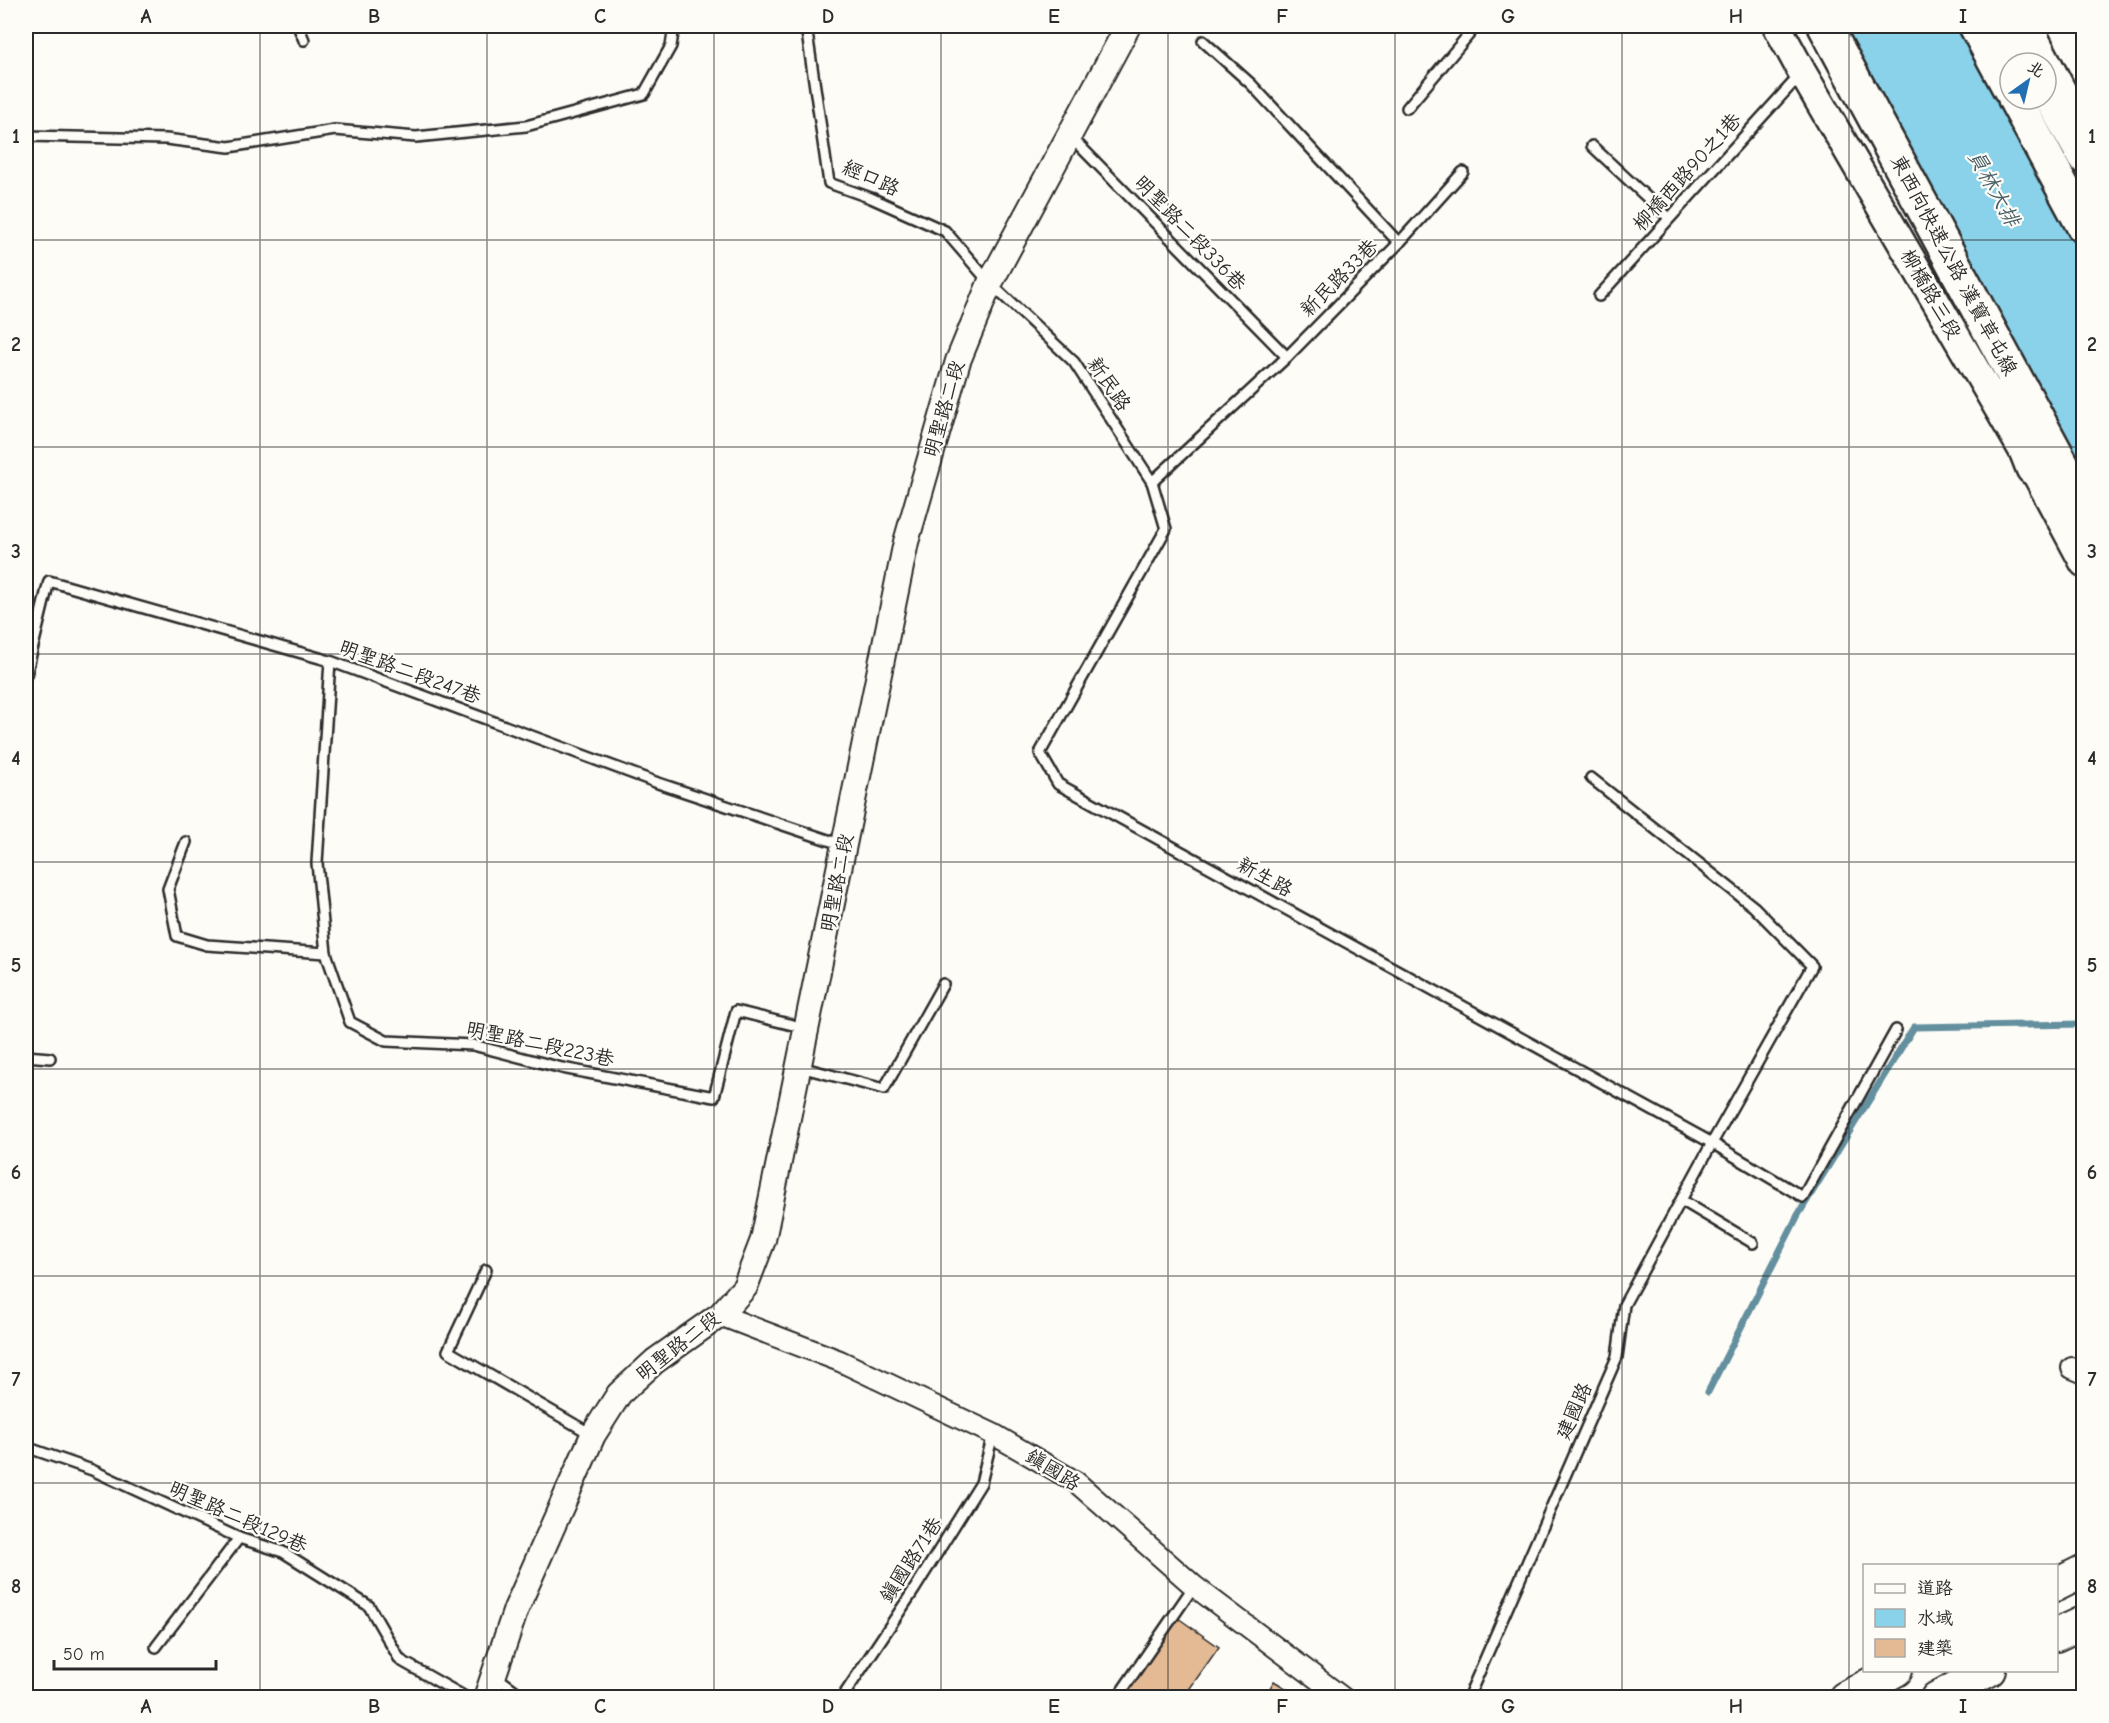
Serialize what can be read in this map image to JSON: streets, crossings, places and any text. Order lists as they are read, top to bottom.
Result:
{
  "streets": {
    "highway": ["東西向快速公路 漢寶草屯線"],
    "main road": ["柳橋路三段"],
    "street": ["明聖路二段", "鎮國路"],
    "lane": [
      "柳橋西路90之1巷",
      "經口路",
      "明聖路二段336巷",
      "新民路33巷",
      "新民路",
      "明聖路二段247巷",
      "新生路",
      "明聖路二段223巷",
      "建國路",
      "明聖路二段129巷",
      "鎮國路71巷"
    ]
  },
  "crossings": [
    ["柳橋西路90之1巷", "柳橋路三段"],
    ["經口路", "新民路"],
    ["經口路", "明聖路二段"],
    ["明聖路二段336巷", "新民路33巷"],
    ["明聖路二段336巷", "明聖路二段"],
    ["東西向快速公路 漢寶草屯線", "柳橋路三段"],
    ["新民路33巷", "新民路"],
    ["新民路", "明聖路二段"],
    ["新民路", "新生路"],
    ["明聖路二段", "明聖路二段247巷"],
    ["明聖路二段", "明聖路二段223巷"],
    ["明聖路二段", "鎮國路"],
    ["明聖路二段247巷", "明聖路二段223巷"],
    ["新生路", "建國路"],
    ["鎮國路", "鎮國路71巷"]
  ],
  "water": ["員林大排"],
  "legend": ["道路", "水域", "建築"],
  "scale_bar": "50 m",
  "north": "top right",
  "grid": {
    "columns": [
      "A",
      "B",
      "C",
      "D",
      "E",
      "F",
      "G",
      "H",
      "I"
    ],
    "rows": [
      "1",
      "2",
      "3",
      "4",
      "5",
      "6",
      "7",
      "8"
    ]
  }
}
